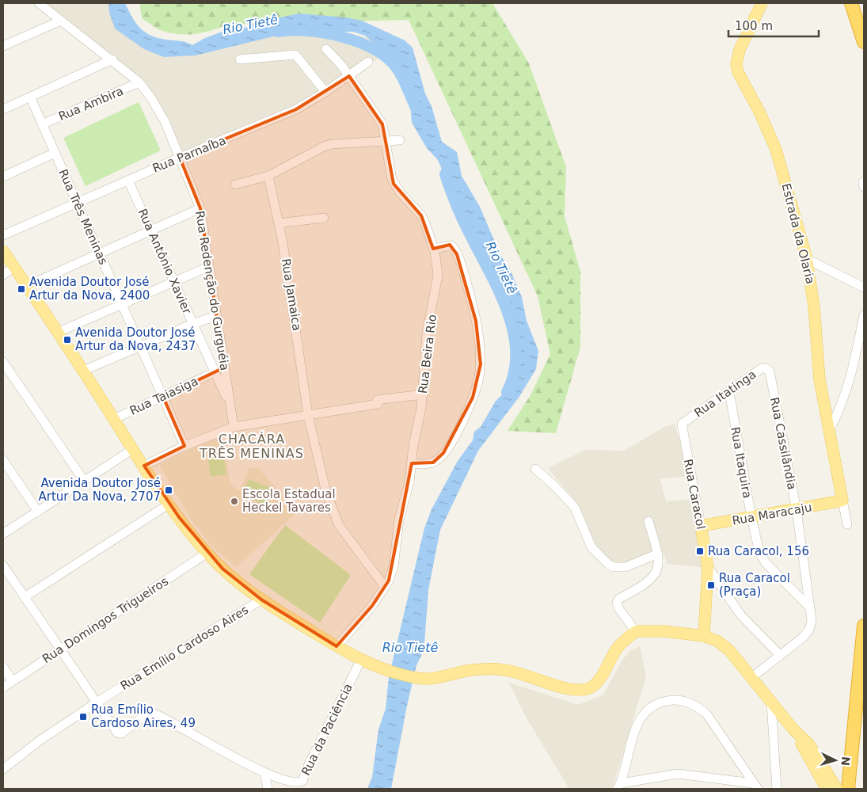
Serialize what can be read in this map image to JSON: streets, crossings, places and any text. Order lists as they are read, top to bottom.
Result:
{
  "streets": {
    "main road": ["Estrada da Olaria", "Rua Caracol", "Rua Maracaju"],
    "street": [
      "Rua Ambira",
      "Rua Parnaíba",
      "Rua Três Meninas",
      "Rua Antônio Xavier",
      "Rua Redenção do Gurguéia",
      "Rua Jamaica",
      "Rua Beira Rio",
      "Rua Itatinga",
      "Rua Taiasiga",
      "Rua Cassilândia",
      "Rua Itaquira",
      "Rua Domingos Trigueiros",
      "Rua Emílio Cardoso Aires",
      "Rua da Paciência"
    ]
  },
  "crossings": [
    ["Rua Ambira", "Rua Três Meninas"],
    ["Rua Ambira", "Rua Redenção do Gurguéia"],
    ["Rua Parnaíba", "Rua Três Meninas"],
    ["Rua Parnaíba", "Rua Antônio Xavier"],
    ["Rua Parnaíba", "Rua Redenção do Gurguéia"],
    ["Rua Parnaíba", "Rua Beira Rio"],
    ["Rua Três Meninas", "Rua Taiasiga"],
    ["Estrada da Olaria", "Rua Maracaju"],
    ["Rua Antônio Xavier", "Rua Redenção do Gurguéia"],
    ["Rua Antônio Xavier", "Rua Taiasiga"],
    ["Rua Jamaica", "Rua Beira Rio"],
    ["Rua Itatinga", "Rua Cassilândia"],
    ["Rua Itatinga", "Rua Itaquira"],
    ["Rua Itatinga", "Rua Caracol"],
    ["Rua Cassilândia", "Rua Itaquira"],
    ["Rua Cassilândia", "Rua Maracaju"],
    ["Rua Itaquira", "Rua Maracaju"],
    ["Rua Caracol", "Rua Maracaju"],
    ["Rua Emílio Cardoso Aires", "Rua da Paciência"]
  ],
  "districts": ["CHACÁRA TRÊS MENINAS"],
  "water": ["Rio Tietê"],
  "places": {
    "transit": [
      "Avenida Doutor José Artur da Nova, 2400",
      "Avenida Doutor José Artur da Nova, 2437",
      "Avenida Doutor José Artur Da Nova, 2707",
      "Rua Caracol, 156",
      "Rua Caracol (Praça)",
      "Rua Emílio Cardoso Aires, 49"
    ],
    "other": ["Escola Estadual Heckel Tavares"]
  },
  "scale_bar": "100 m",
  "north": "right"
}
